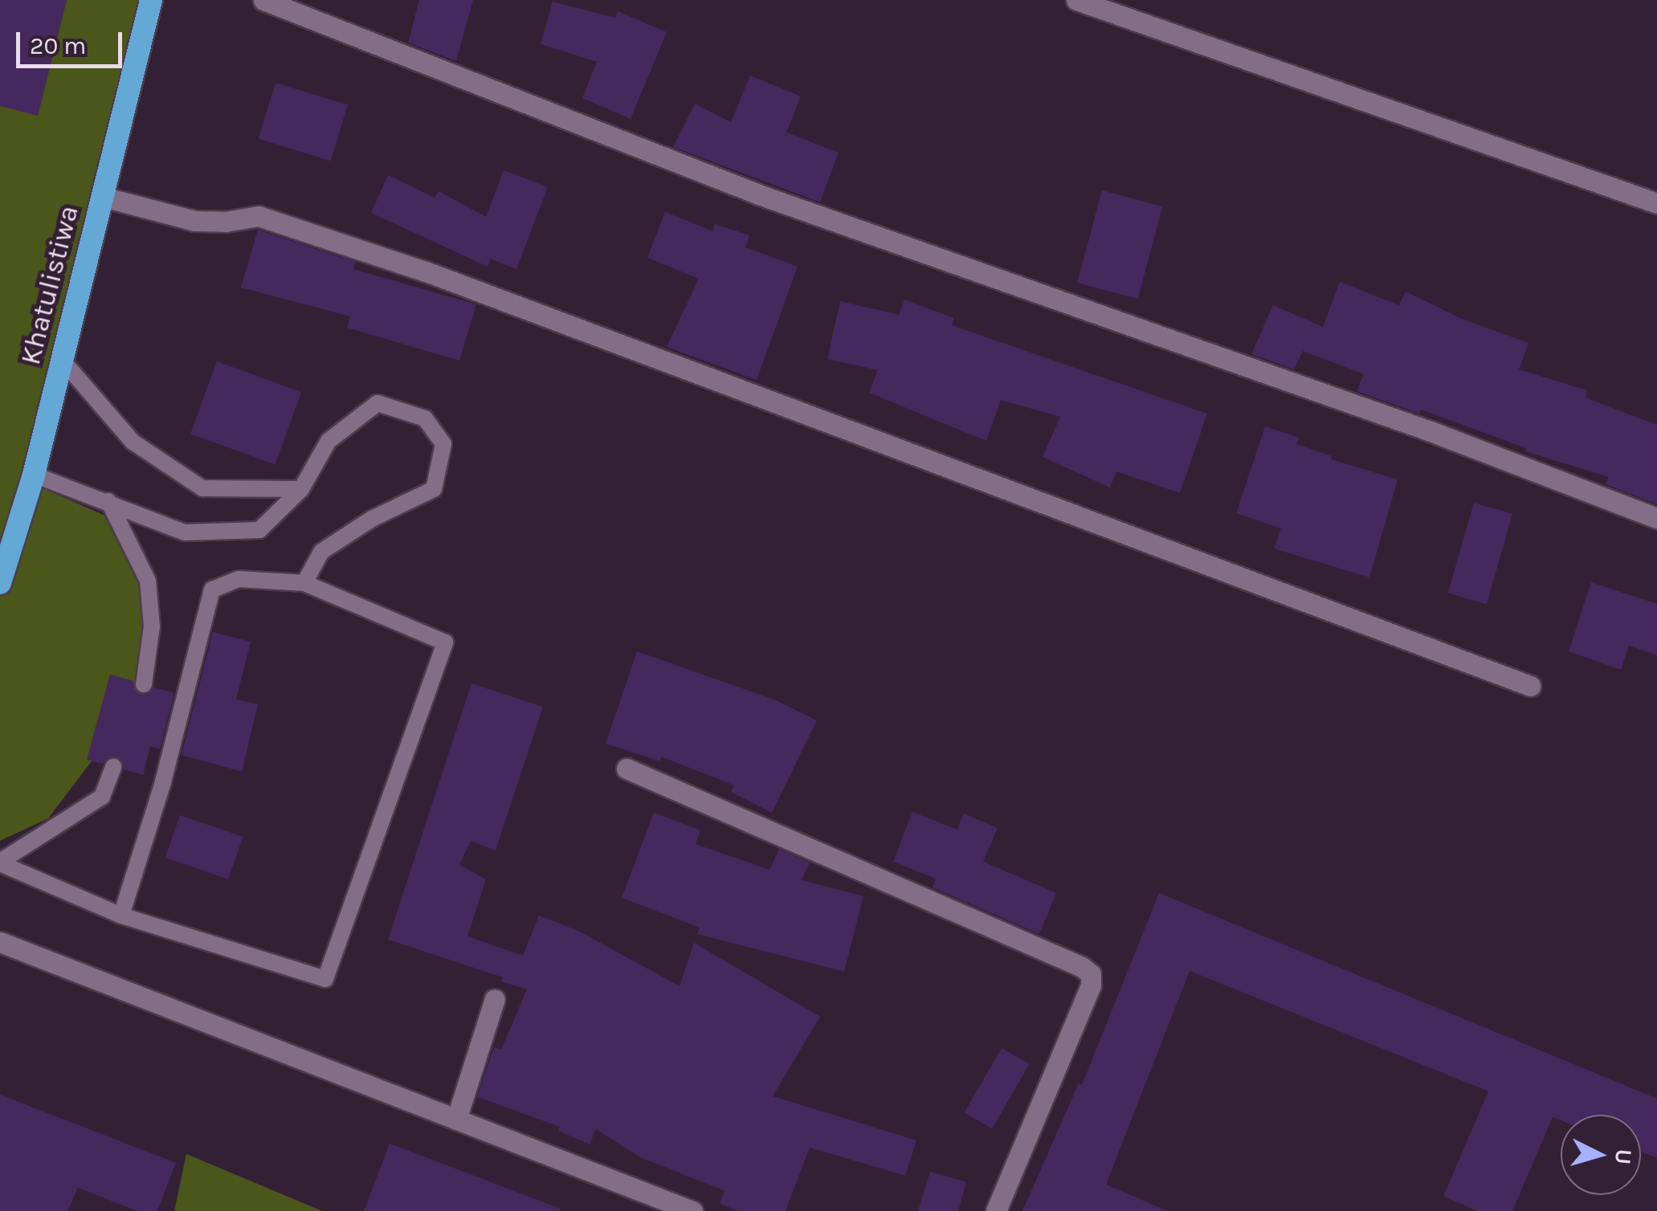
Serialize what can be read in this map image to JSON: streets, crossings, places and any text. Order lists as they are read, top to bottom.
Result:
{
  "streets": {
    "highway": ["Khatulistiwa"]
  },
  "scale_bar": "20 m",
  "north": "right"
}
